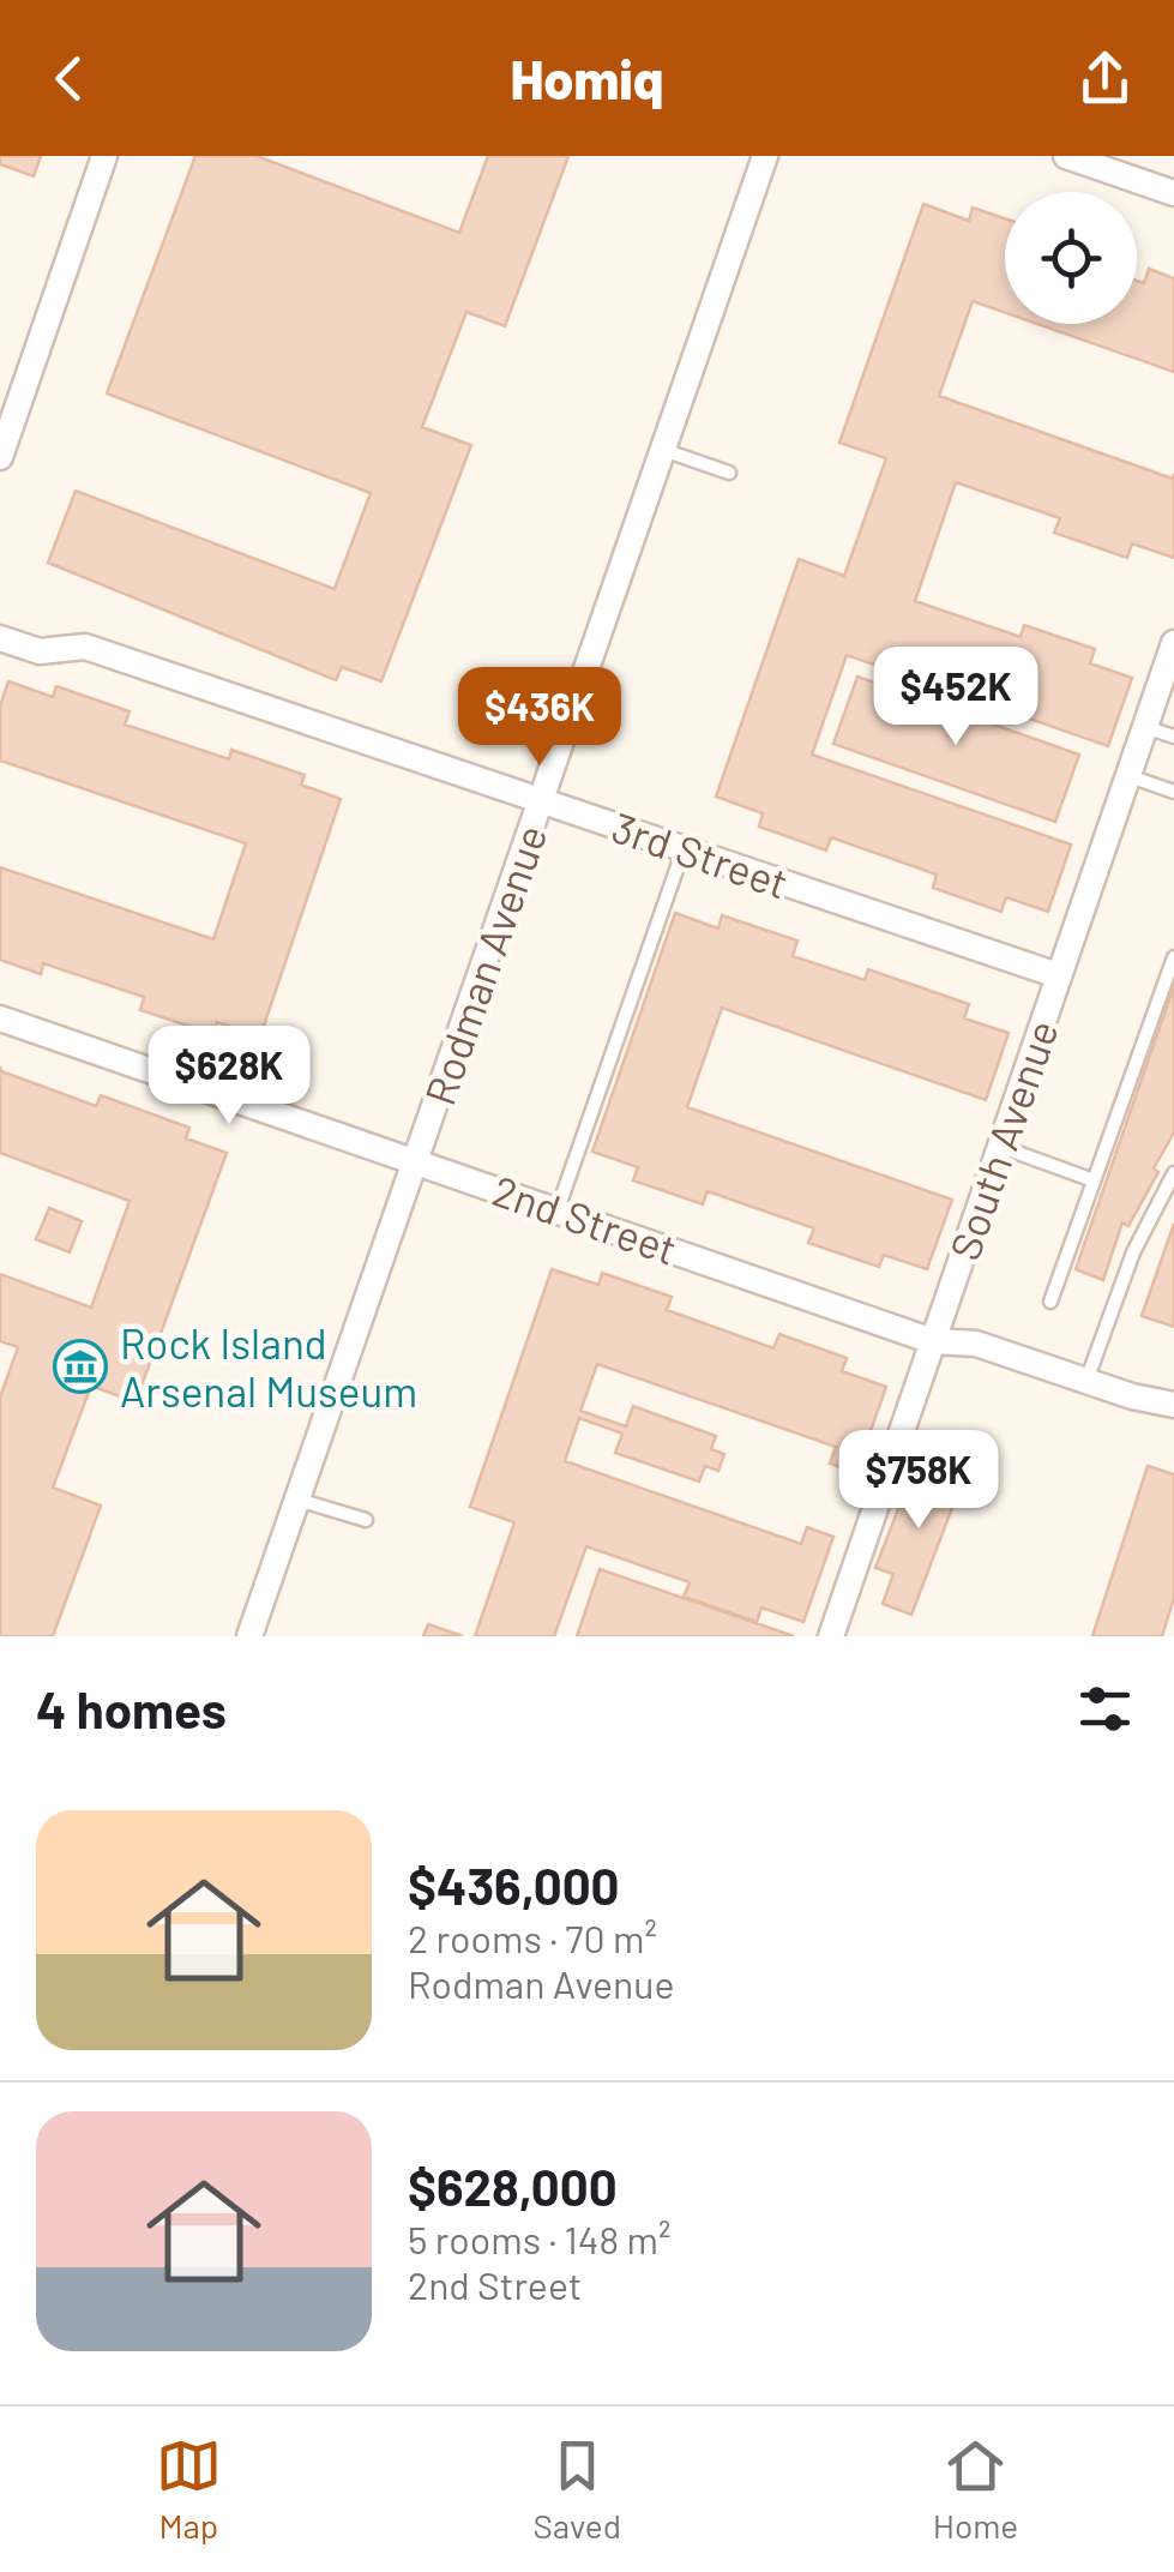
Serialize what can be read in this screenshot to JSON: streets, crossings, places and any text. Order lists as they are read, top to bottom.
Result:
{
  "streets": {
    "street": [
      "3rd Street",
      "Rodman Avenue",
      "South Avenue",
      "2nd Street"
    ]
  },
  "crossings": [
    ["3rd Street", "Rodman Avenue"],
    ["3rd Street", "South Avenue"],
    ["Rodman Avenue", "2nd Street"],
    ["South Avenue", "2nd Street"]
  ],
  "places": {
    "museum": ["Rock Island Arsenal Museum"]
  },
  "page": {
    "header": "Homiq",
    "price": [
      "$452K",
      "$436K",
      "$628K",
      "$758K"
    ],
    "heading": "4 homes",
    "list": [
      {
        "name": "$436,000",
        "note": "2 rooms · 70 m² · Rodman Avenue"
      },
      {
        "name": "$628,000",
        "note": "5 rooms · 148 m² · 2nd Street"
      }
    ],
    "tabs": ["Map", "Saved", "Home"]
  }
}
